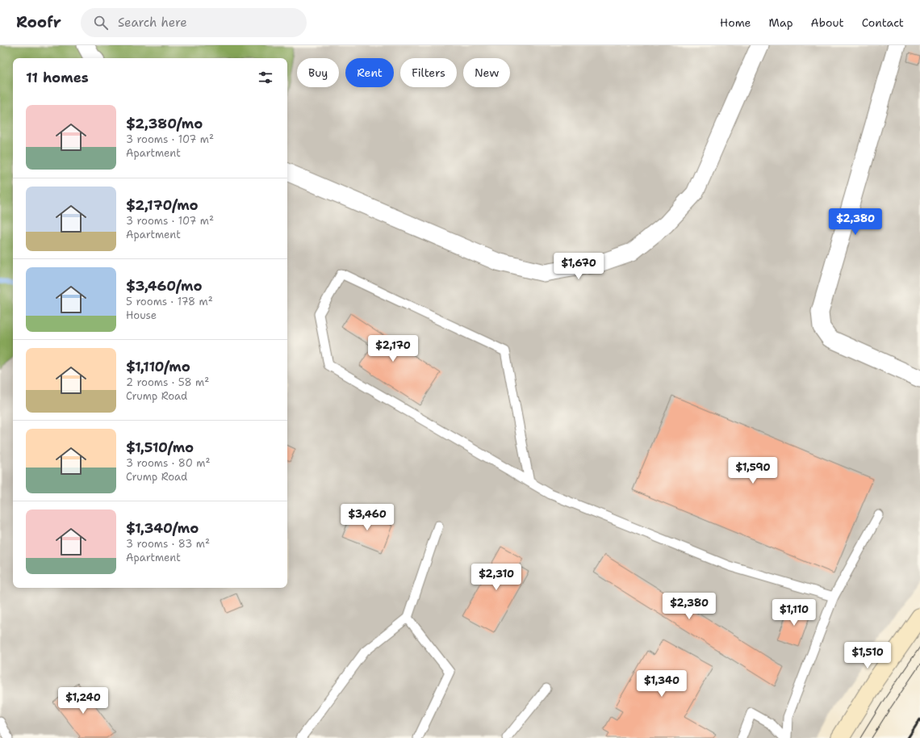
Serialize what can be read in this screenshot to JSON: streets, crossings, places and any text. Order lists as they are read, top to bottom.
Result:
{
  "page": {
    "header": "Roofr",
    "search": "Search here",
    "nav": [
      "Home",
      "Map",
      "About",
      "Contact"
    ],
    "chip": [
      "Buy",
      "Rent",
      "Filters",
      "New"
    ],
    "heading": "11 homes",
    "list": [
      {
        "name": "$2,380/mo",
        "note": "3 rooms · 107 m² · Apartment"
      },
      {
        "name": "$2,170/mo",
        "note": "3 rooms · 107 m² · Apartment"
      },
      {
        "name": "$3,460/mo",
        "note": "5 rooms · 178 m² · House"
      },
      {
        "name": "$1,110/mo",
        "note": "2 rooms · 58 m² · Crump Road"
      },
      {
        "name": "$1,510/mo",
        "note": "3 rooms · 80 m² · Crump Road"
      },
      {
        "name": "$1,340/mo",
        "note": "3 rooms · 83 m² · Apartment"
      }
    ],
    "price": [
      "$2,380",
      "$1,670",
      "$2,170",
      "$1,590",
      "$3,460",
      "$2,310",
      "$2,380",
      "$1,110",
      "$1,510",
      "$1,340",
      "$1,240"
    ]
  }
}
